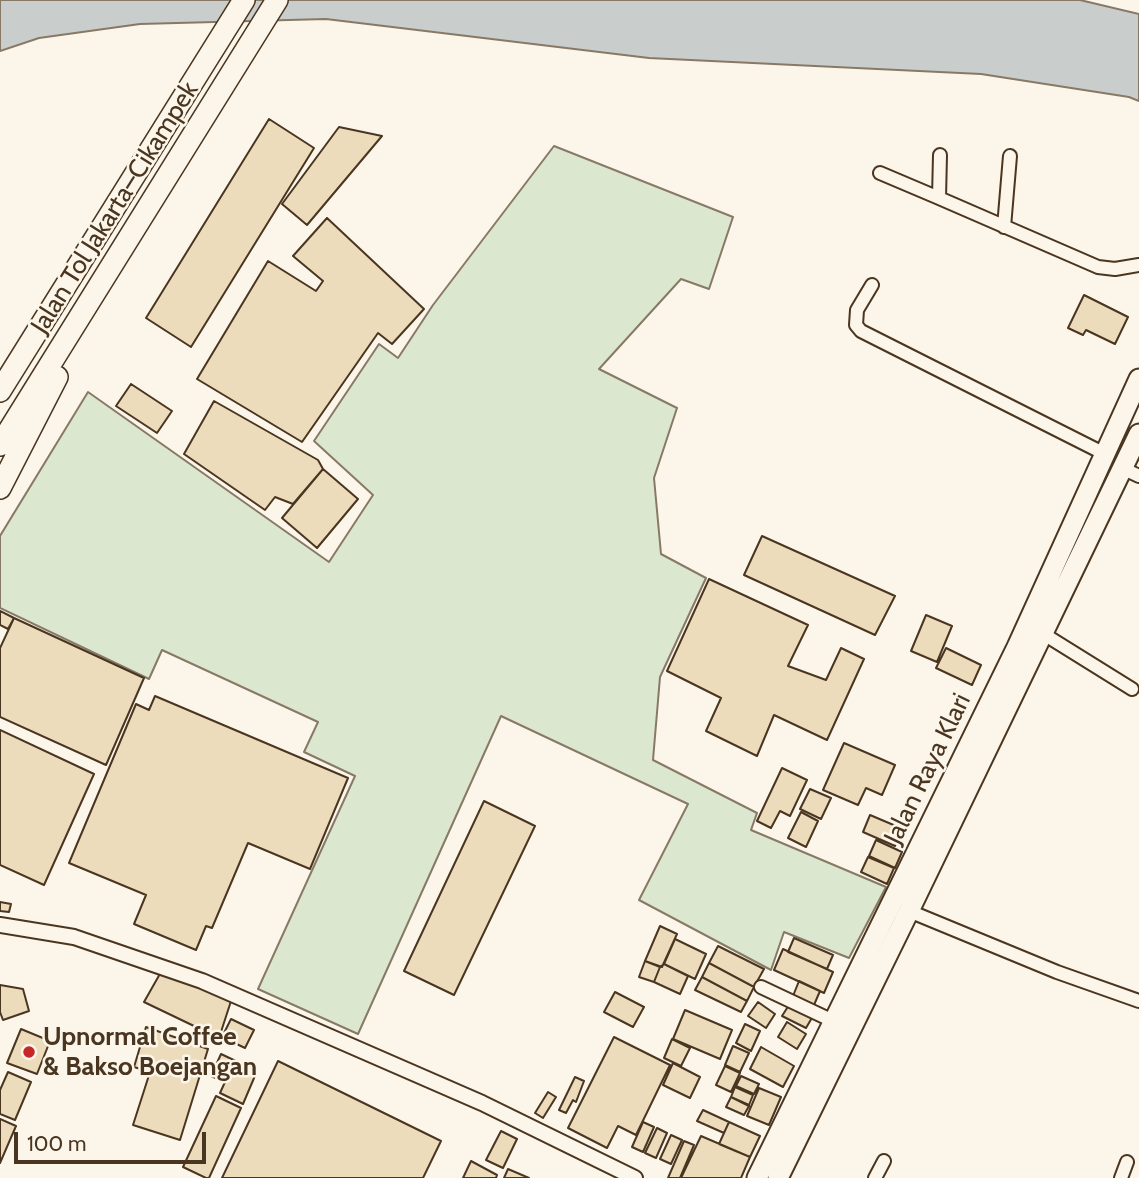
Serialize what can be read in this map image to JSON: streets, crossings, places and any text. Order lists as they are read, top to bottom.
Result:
{
  "streets": {
    "highway": ["Jalan Tol Jakarta–Cikampek", "Jalan Raya Klari"]
  },
  "places": ["Upnormal Coffee & Bakso Boejangan"],
  "scale_bar": "100 m"
}
